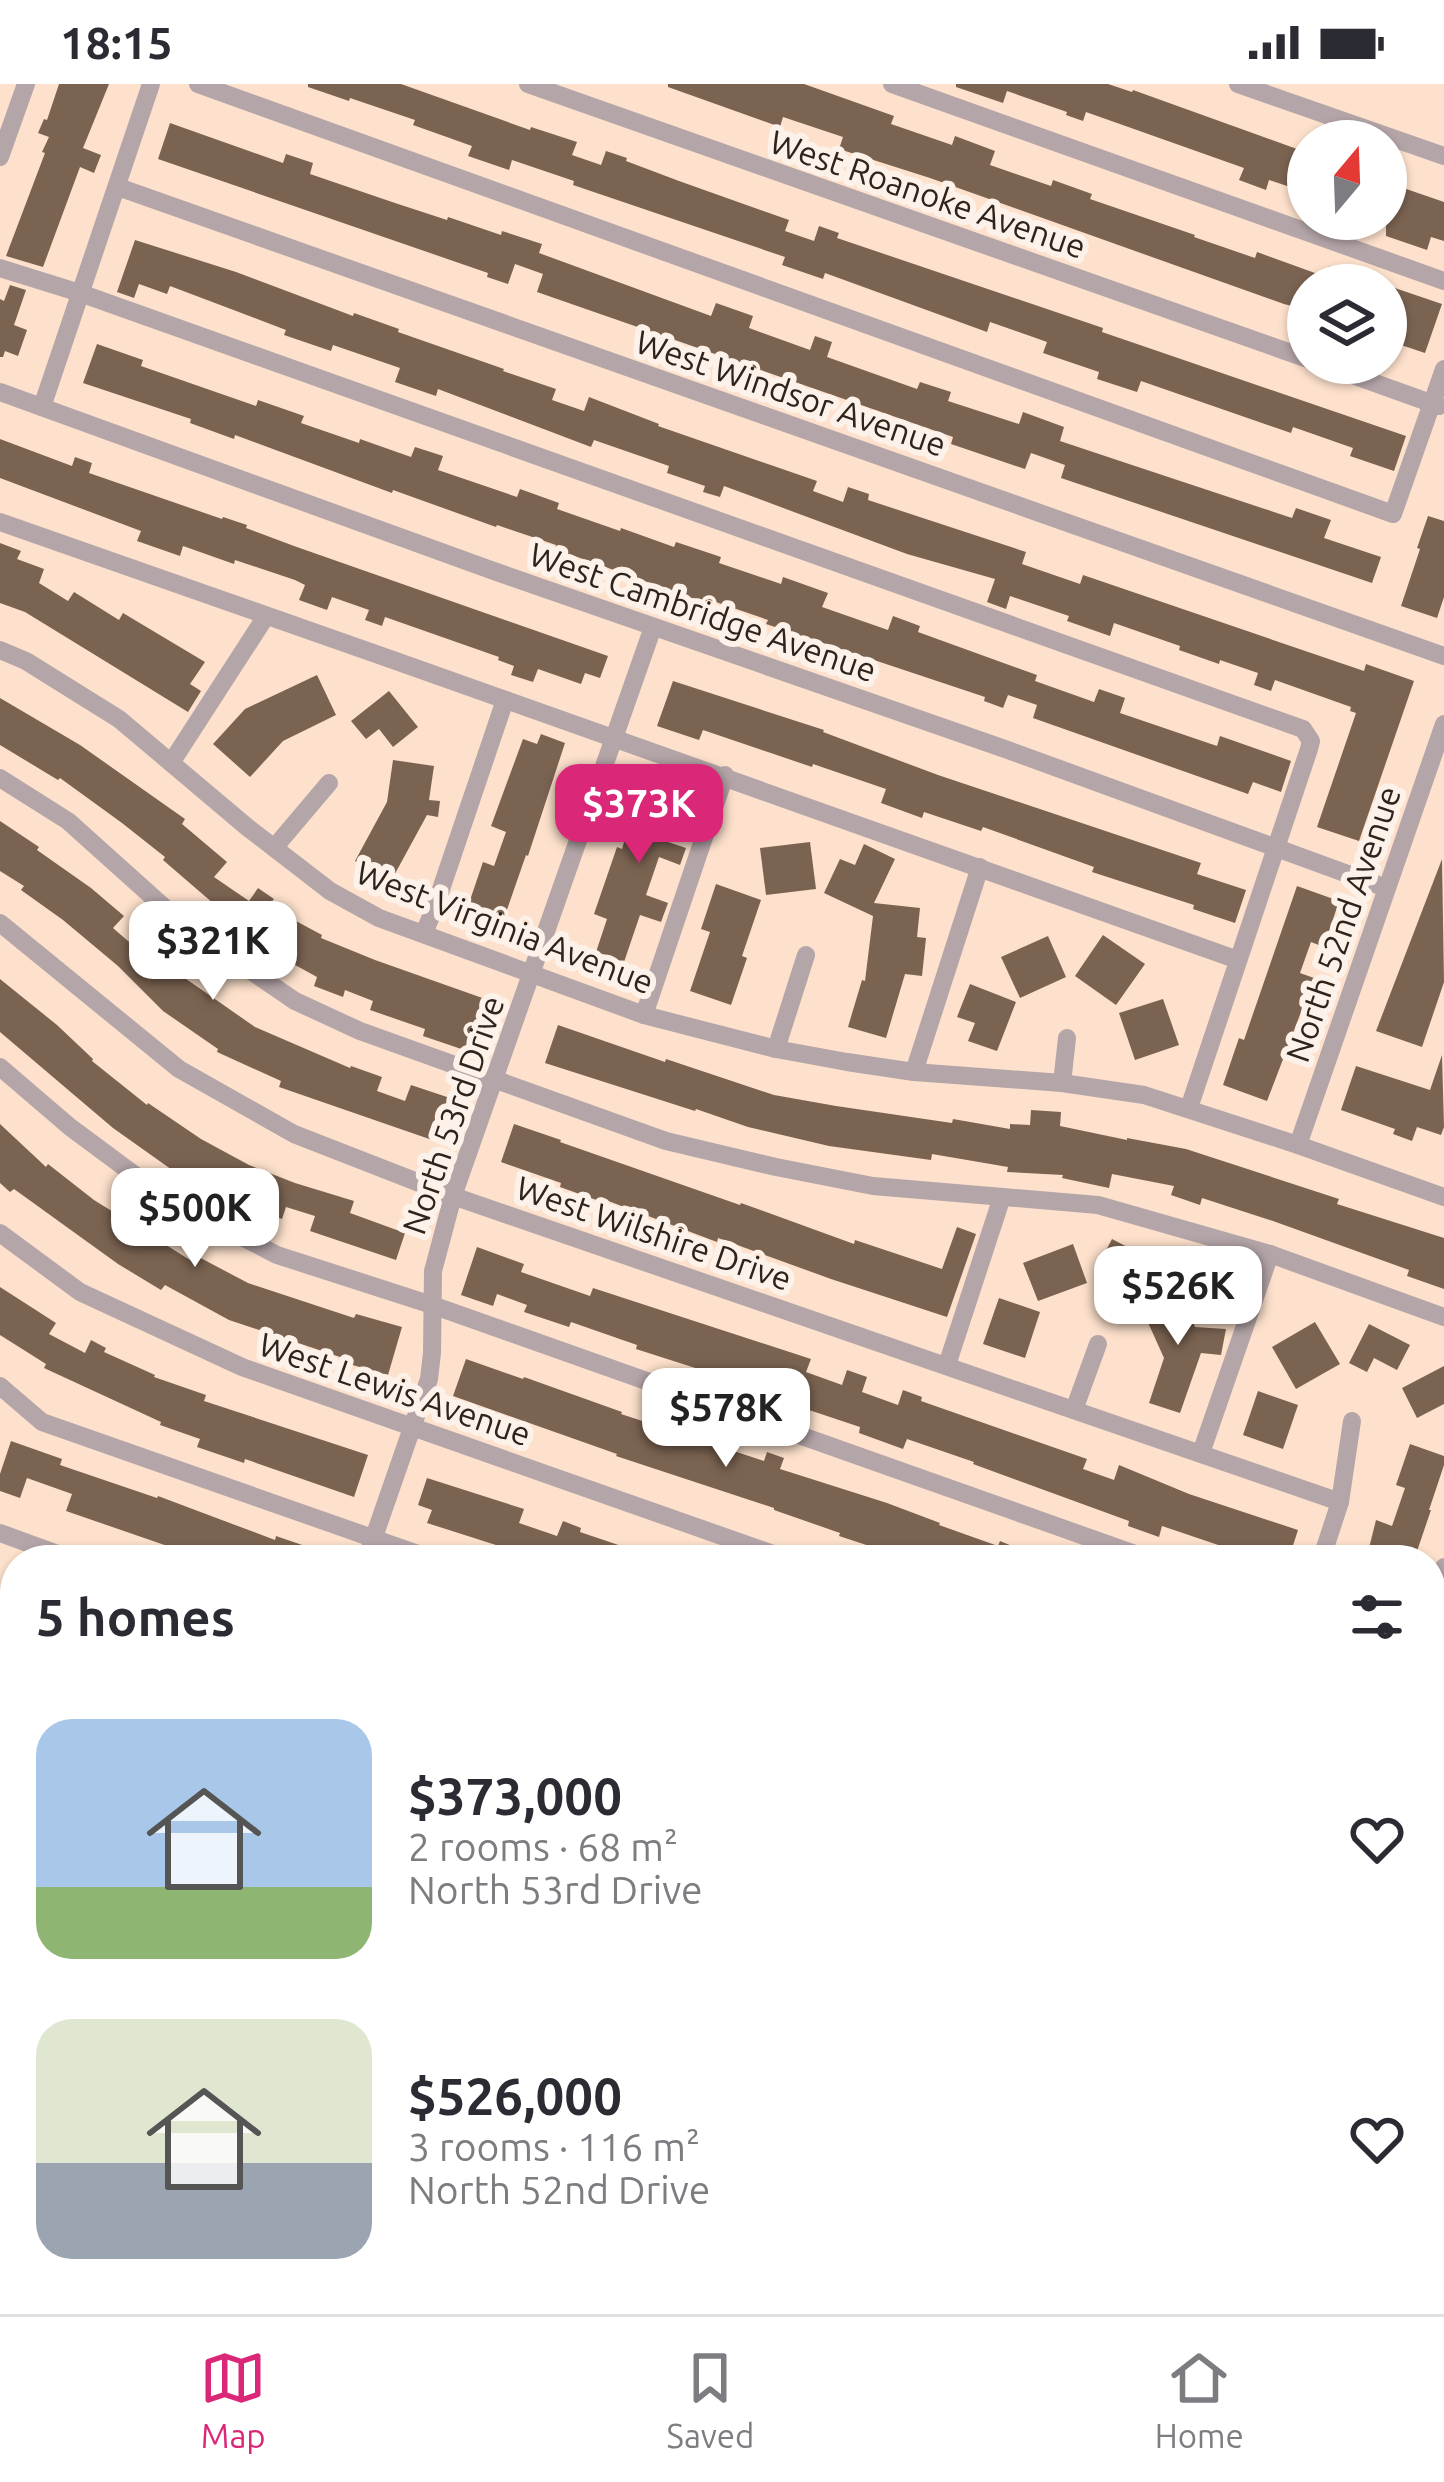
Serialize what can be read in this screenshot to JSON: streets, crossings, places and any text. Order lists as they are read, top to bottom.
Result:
{
  "streets": {
    "street": [
      "West Roanoke Avenue",
      "West Windsor Avenue",
      "West Cambridge Avenue",
      "North 52nd Avenue",
      "West Virginia Avenue",
      "North 53rd Drive",
      "West Wilshire Drive",
      "West Lewis Avenue"
    ]
  },
  "crossings": [
    ["West Cambridge Avenue", "North 52nd Avenue"],
    ["West Cambridge Avenue", "North 53rd Drive"],
    ["North 52nd Avenue", "West Virginia Avenue"],
    ["West Virginia Avenue", "North 53rd Drive"],
    ["North 53rd Drive", "West Wilshire Drive"],
    ["North 53rd Drive", "West Lewis Avenue"]
  ],
  "north": "top",
  "page": {
    "status": "18:15",
    "price": [
      "$373K",
      "$321K",
      "$500K",
      "$526K",
      "$578K"
    ],
    "heading": "5 homes",
    "list": [
      {
        "name": "$373,000",
        "note": "2 rooms · 68 m² · North 53rd Drive"
      },
      {
        "name": "$526,000",
        "note": "3 rooms · 116 m² · North 52nd Drive"
      }
    ],
    "tabs": ["Map", "Saved", "Home"]
  }
}
